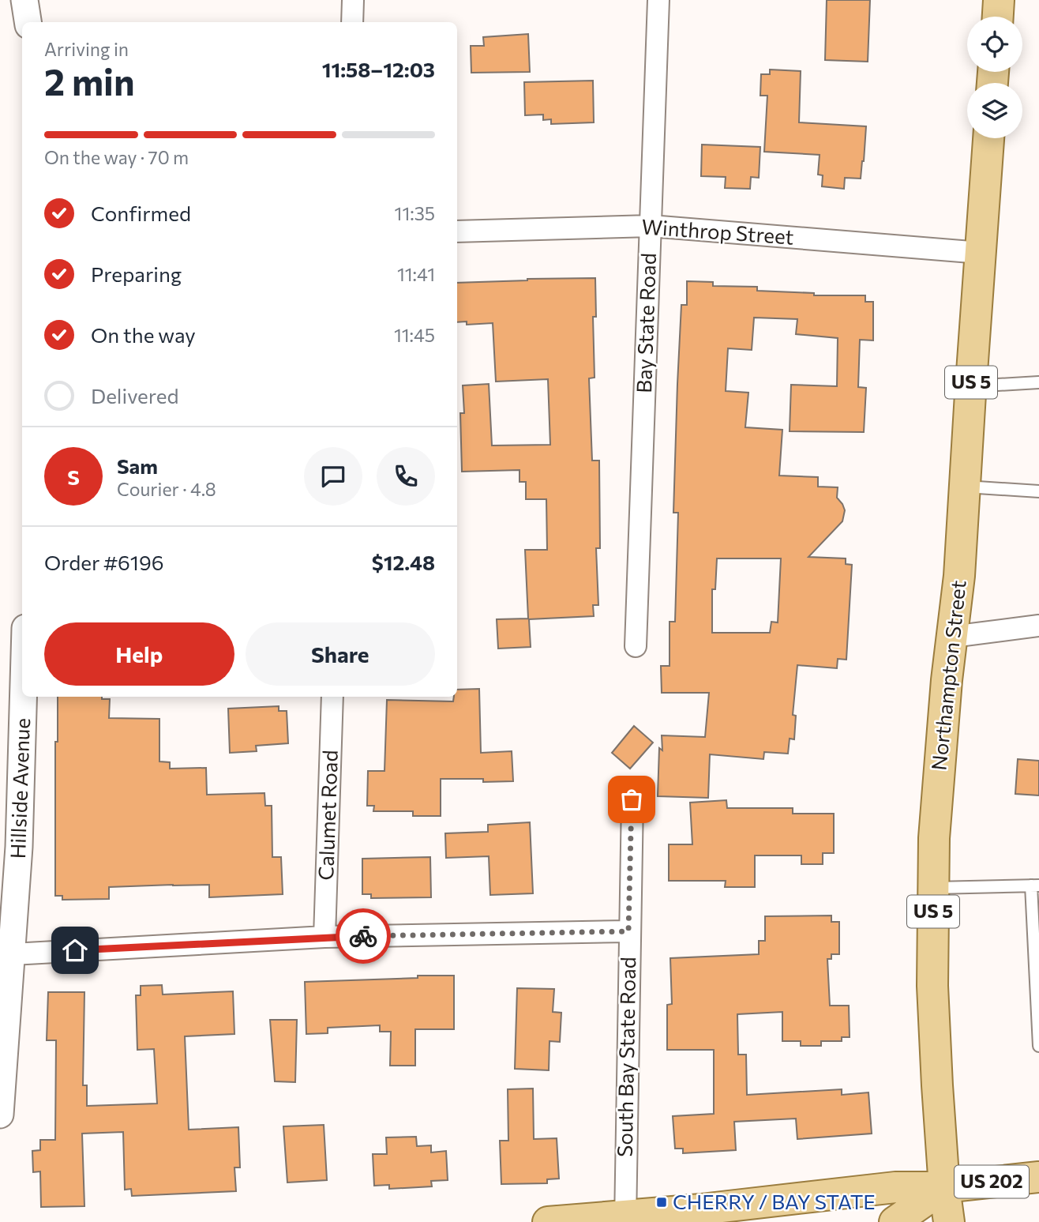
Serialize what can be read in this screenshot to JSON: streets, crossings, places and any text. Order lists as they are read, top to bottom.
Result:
{
  "streets": {
    "main road": ["US 5", "Northampton Street", "US 202"],
    "street": [
      "Winthrop Street",
      "Bay State Road",
      "Hillside Avenue",
      "Calumet Road",
      "South Bay State Road"
    ]
  },
  "crossings": [
    ["Winthrop Street", "Bay State Road"],
    ["Winthrop Street", "Northampton Street"],
    ["Northampton Street", "US 202"],
    ["South Bay State Road", "US 202"]
  ],
  "places": {
    "transit": ["CHERRY / BAY STATE"]
  },
  "page": {
    "heading": ["2 min", "Arriving in", "11:58–12:03"],
    "panel": [
      "Sam",
      "Courier · 4.8",
      "Order #6196",
      "$12.48"
    ],
    "bar": "On the way · 70 m",
    "list": [
      ["Confirmed", "11:35"],
      ["Preparing", "11:41"],
      ["On the way", "11:45"],
      "Delivered"
    ],
    "round": "S",
    "buttons": ["Help", "Share"]
  }
}
